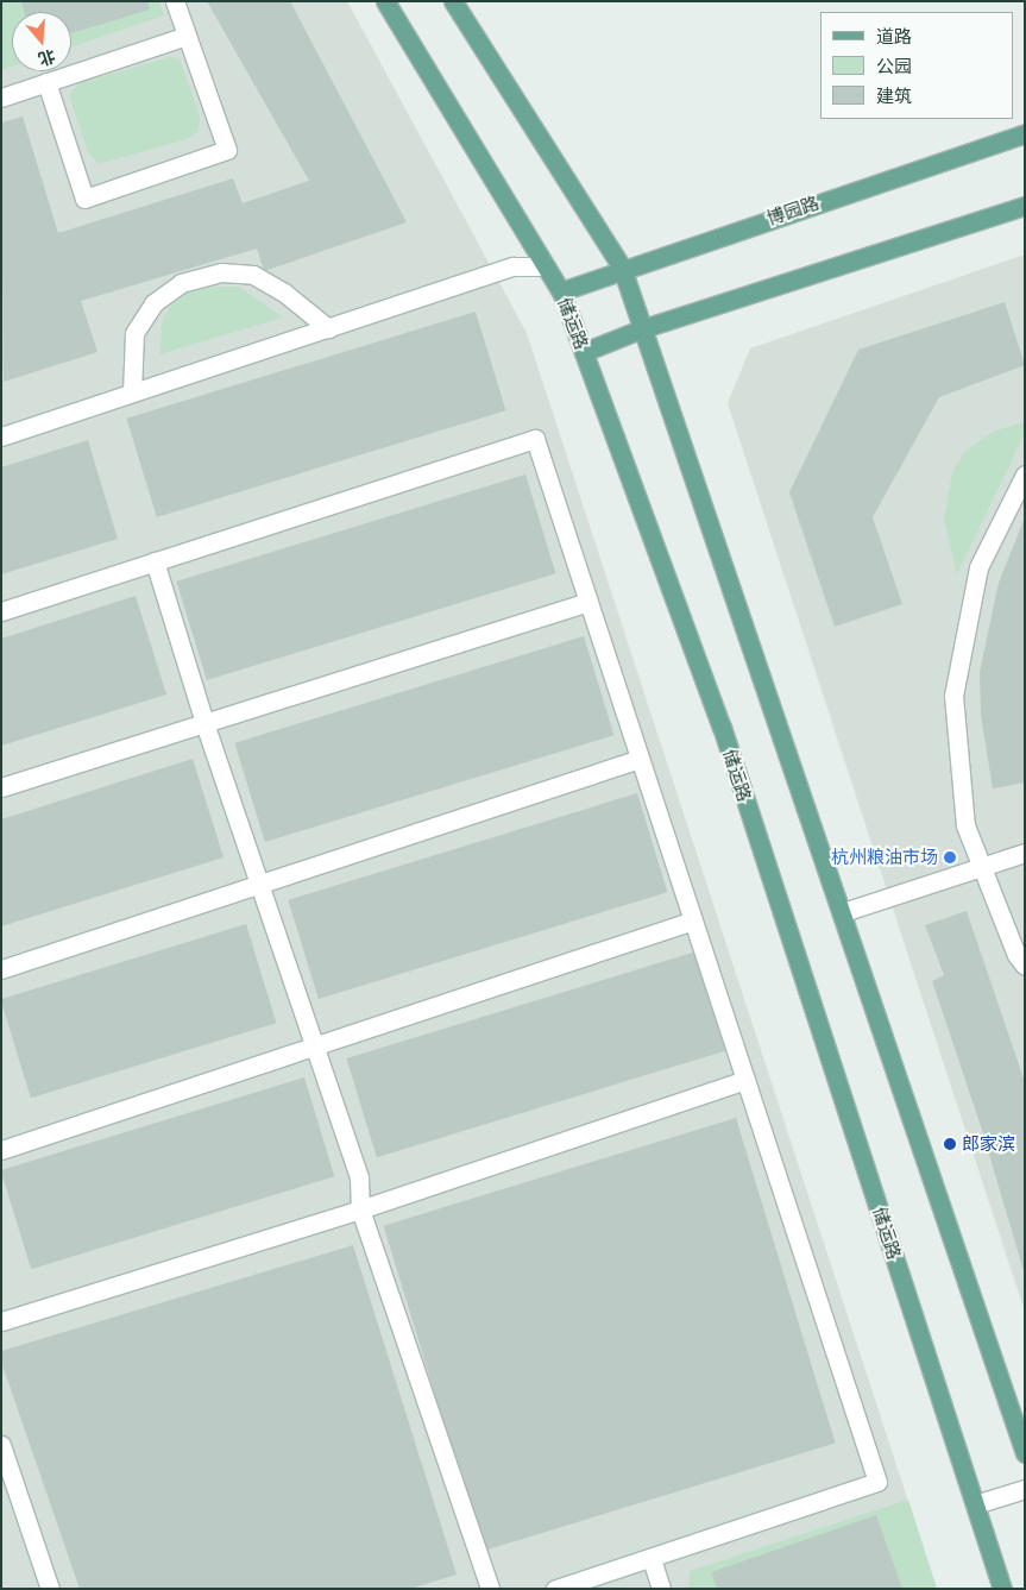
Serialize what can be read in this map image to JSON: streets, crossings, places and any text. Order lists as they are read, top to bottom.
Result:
{
  "streets": {
    "main road": ["博园路", "储运路"]
  },
  "crossings": [
    ["博园路", "储运路"]
  ],
  "places": ["杭州粮油市场", "郎家滨"],
  "legend": ["道路", "公园", "建筑"],
  "north": "bottom"
}
